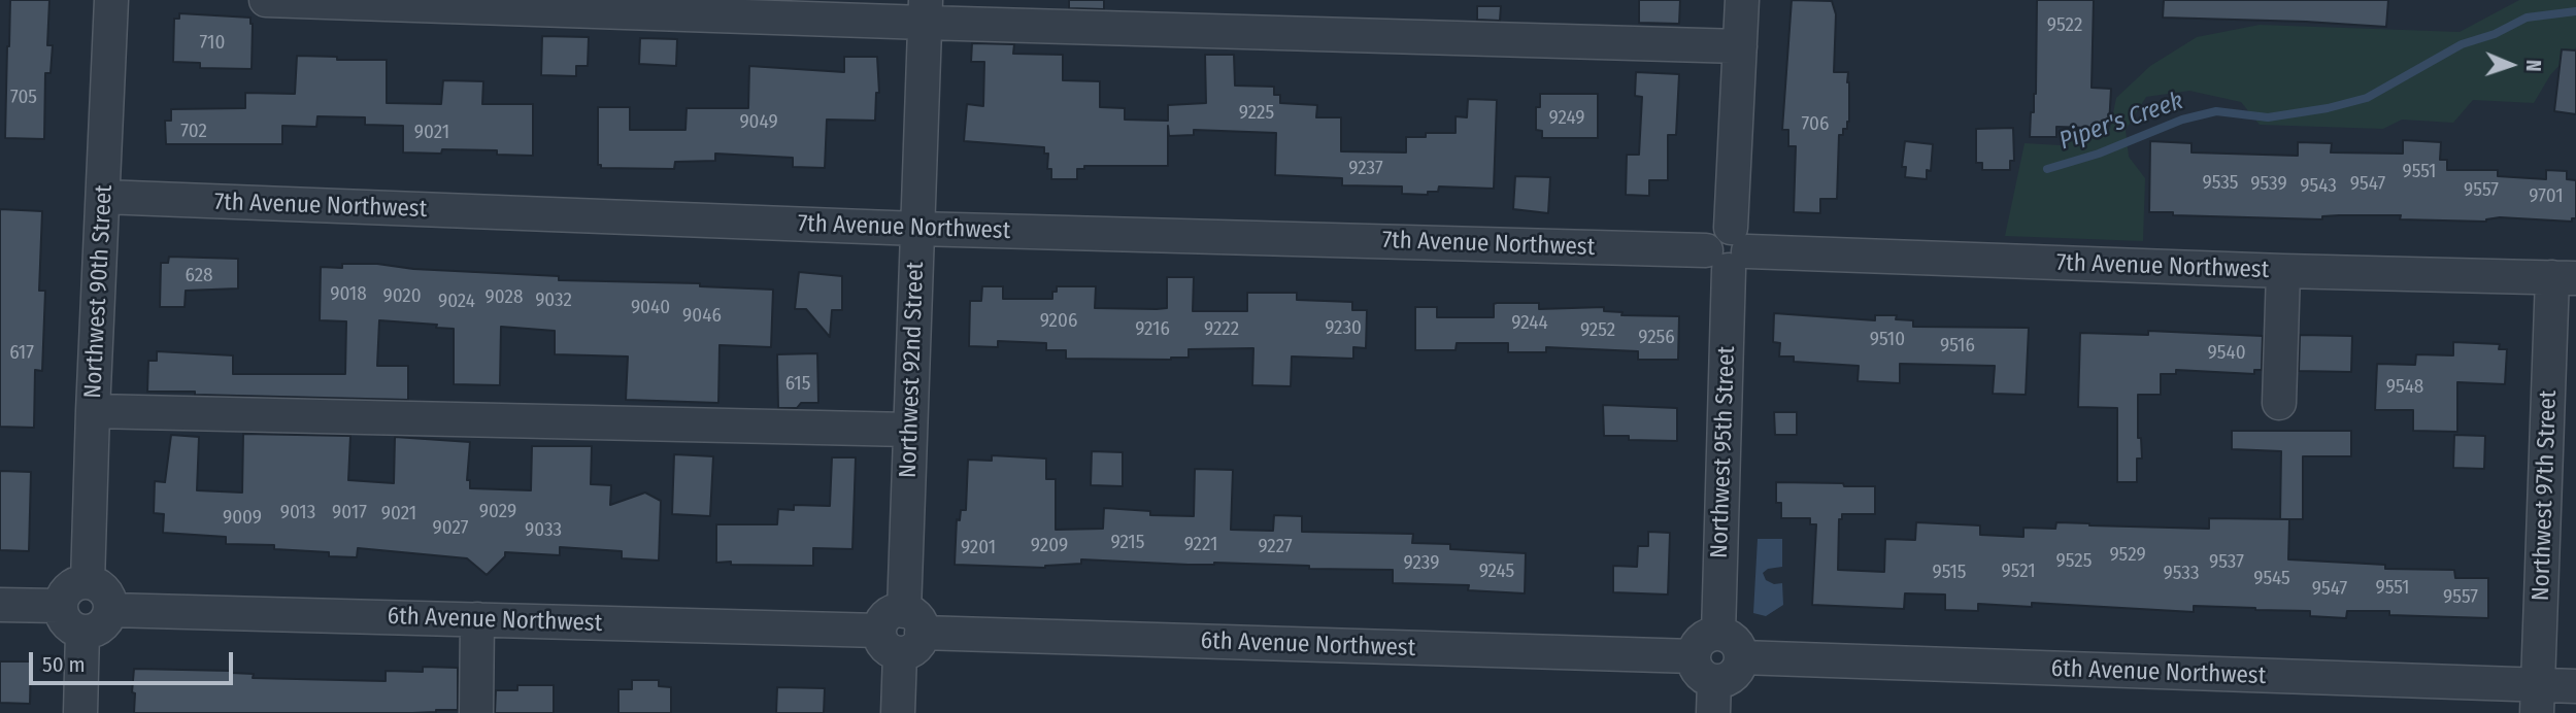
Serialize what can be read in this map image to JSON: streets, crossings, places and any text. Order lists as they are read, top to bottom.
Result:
{
  "streets": {
    "street": [
      "7th Avenue Northwest",
      "Northwest 90th Street",
      "Northwest 92nd Street",
      "Northwest 95th Street",
      "Northwest 97th Street",
      "6th Avenue Northwest"
    ]
  },
  "crossings": [
    ["7th Avenue Northwest", "Northwest 90th Street"],
    ["7th Avenue Northwest", "Northwest 92nd Street"],
    ["7th Avenue Northwest", "Northwest 95th Street"],
    ["7th Avenue Northwest", "Northwest 97th Street"],
    ["Northwest 90th Street", "6th Avenue Northwest"],
    ["Northwest 92nd Street", "6th Avenue Northwest"],
    ["Northwest 95th Street", "6th Avenue Northwest"],
    ["Northwest 97th Street", "6th Avenue Northwest"]
  ],
  "water": ["Piper's Creek"],
  "house_numbers": [
    "9522",
    "710",
    "705",
    "9225",
    "9249",
    "9049",
    "706",
    "702",
    "9021",
    "9237",
    "9551",
    "9535",
    "9539",
    "9547",
    "9543",
    "9557",
    "9701",
    "628",
    "9018",
    "9020",
    "9028",
    "9032",
    "9024",
    "9040",
    "9046",
    "9206",
    "9244",
    "9230",
    "9216",
    "9222",
    "9252",
    "9256",
    "9510",
    "9516",
    "617",
    "9540",
    "615",
    "9548",
    "9029",
    "9013",
    "9017",
    "9021",
    "9009",
    "9027",
    "9033",
    "9215",
    "9221",
    "9209",
    "9227",
    "9201",
    "9529",
    "9525",
    "9537",
    "9239",
    "9245",
    "9521",
    "9515",
    "9533",
    "9545",
    "9551",
    "9547",
    "9557"
  ],
  "scale_bar": "50 m",
  "north": "right"
}
